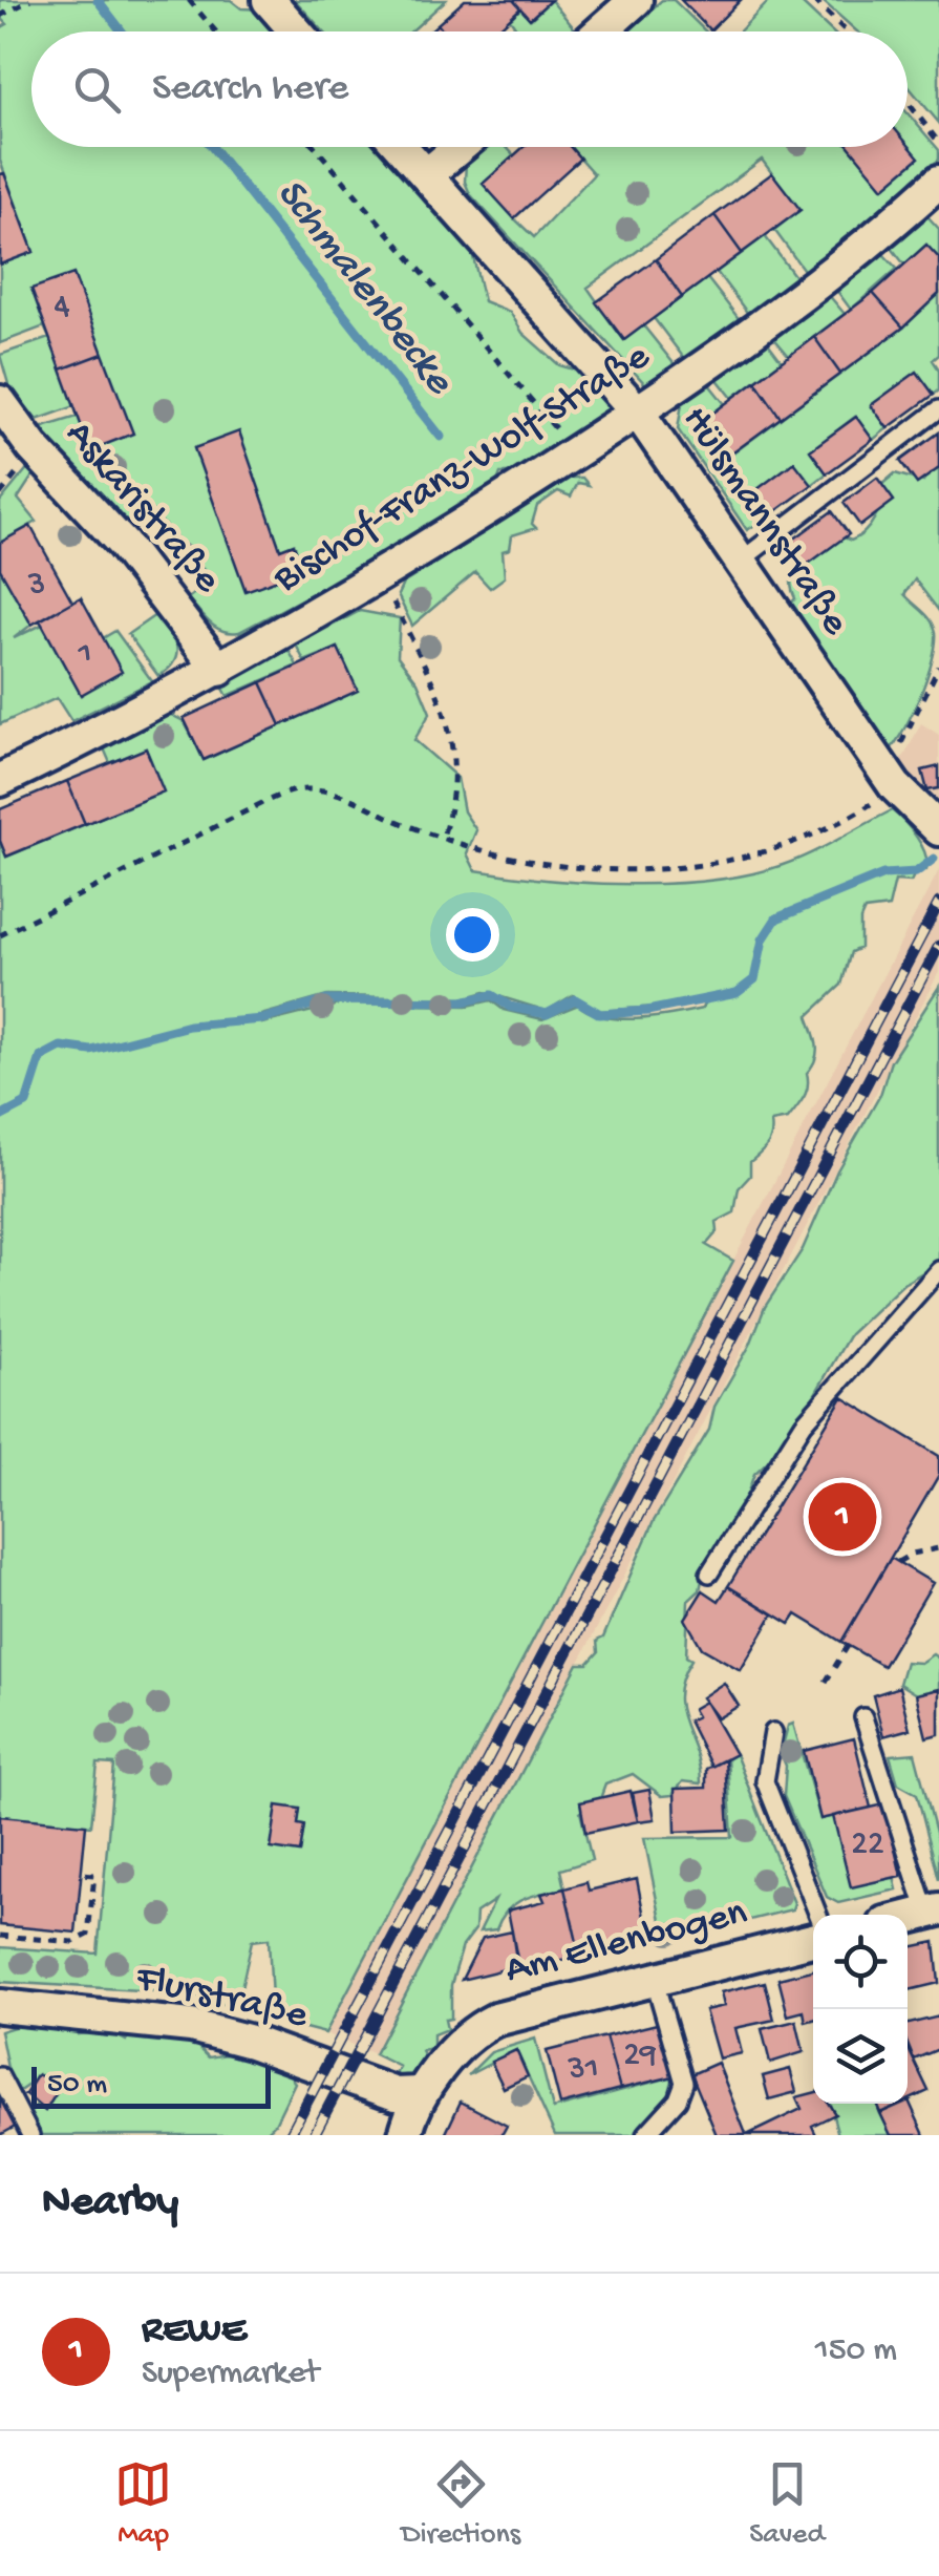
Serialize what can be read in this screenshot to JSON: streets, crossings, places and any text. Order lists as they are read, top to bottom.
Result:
{
  "streets": {
    "street": [
      "Bischof-Franz-Wolf-Straße",
      "Askaristraße",
      "Hülsmannstraße",
      "Am Ellenbogen",
      "Flurstraße"
    ]
  },
  "crossings": [
    ["Bischof-Franz-Wolf-Straße", "Askaristraße"],
    ["Bischof-Franz-Wolf-Straße", "Hülsmannstraße"],
    ["Am Ellenbogen", "Flurstraße"]
  ],
  "water": ["Schmalenbecke"],
  "house_numbers": [
    "4",
    "3",
    "1",
    "22",
    "29",
    "31"
  ],
  "scale_bar": "50 m",
  "page": {
    "search": "Search here",
    "pins": "1",
    "scale": "50 m",
    "heading": "Nearby",
    "list": [
      {
        "mark": "1",
        "name": "REWE",
        "note": "Supermarket",
        "value": "150 m"
      }
    ],
    "nav": ["Map", "Directions", "Saved"]
  }
}
